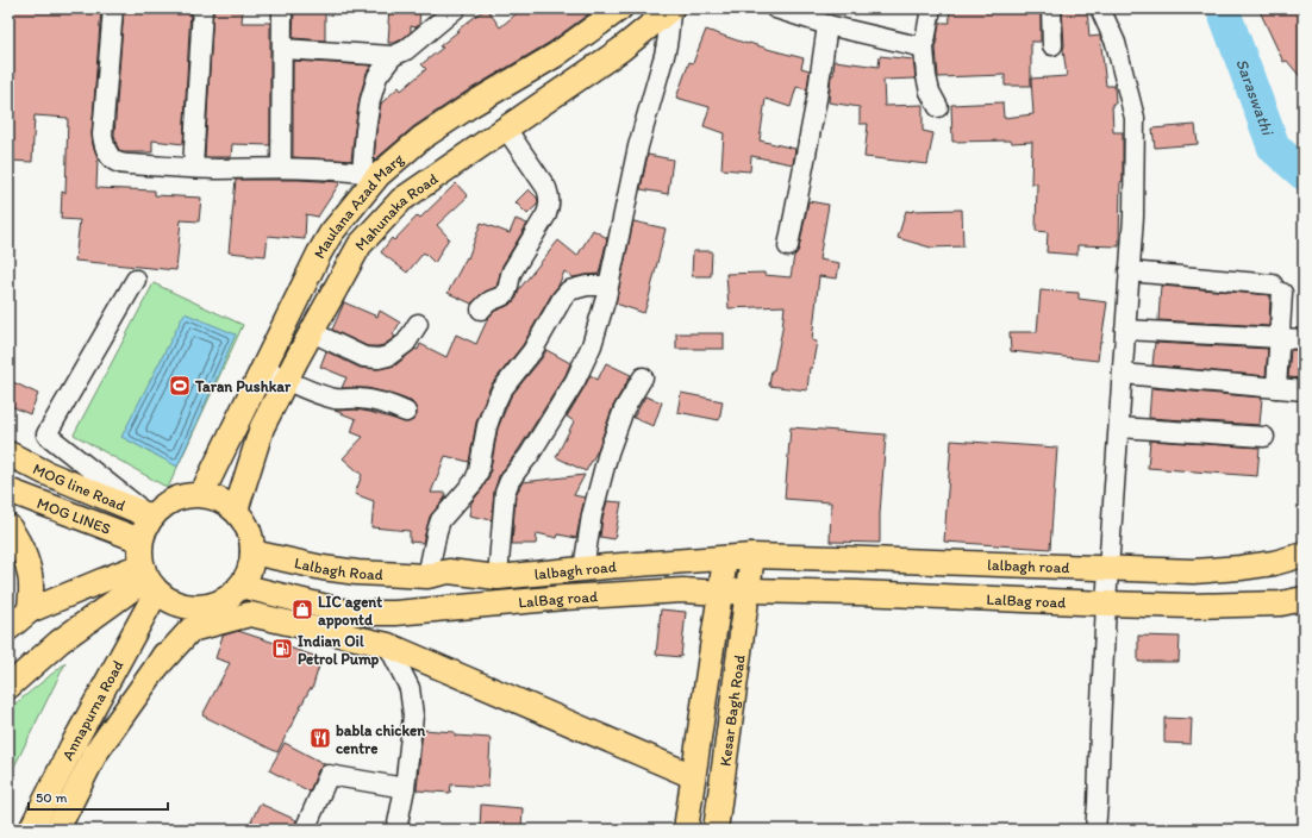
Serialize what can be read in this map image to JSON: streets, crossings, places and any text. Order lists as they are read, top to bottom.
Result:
{
  "streets": {
    "main road": [
      "Maulana Azad Marg",
      "Mahunaka Road",
      "MOG line Road",
      "MOG LINES",
      "lalbagh road",
      "Lalbagh Road",
      "LalBag road",
      "Kesar Bagh Road",
      "Annapurna Road"
    ]
  },
  "crossings": [
    ["Maulana Azad Marg", "Mahunaka Road"],
    ["Maulana Azad Marg", "MOG line Road"],
    ["Maulana Azad Marg", "MOG LINES"],
    ["Maulana Azad Marg", "Lalbagh Road"],
    ["Maulana Azad Marg", "Annapurna Road"],
    ["Mahunaka Road", "MOG line Road"],
    ["Mahunaka Road", "MOG LINES"],
    ["Mahunaka Road", "Lalbagh Road"],
    ["Mahunaka Road", "Annapurna Road"],
    ["MOG line Road", "MOG LINES"],
    ["MOG line Road", "Lalbagh Road"],
    ["MOG line Road", "Annapurna Road"],
    ["MOG LINES", "Lalbagh Road"],
    ["MOG LINES", "Annapurna Road"],
    ["lalbagh road", "Lalbagh Road"],
    ["lalbagh road", "Kesar Bagh Road"],
    ["Lalbagh Road", "Annapurna Road"],
    ["LalBag road", "Kesar Bagh Road"]
  ],
  "water": ["Saraswathi"],
  "places": {
    "sports": ["Taran Pushkar"],
    "shop": ["LIC agent appontd"],
    "fuel station": ["Indian Oil Petrol Pump"],
    "restaurant": ["babla chicken centre"]
  },
  "scale_bar": "50 m"
}
